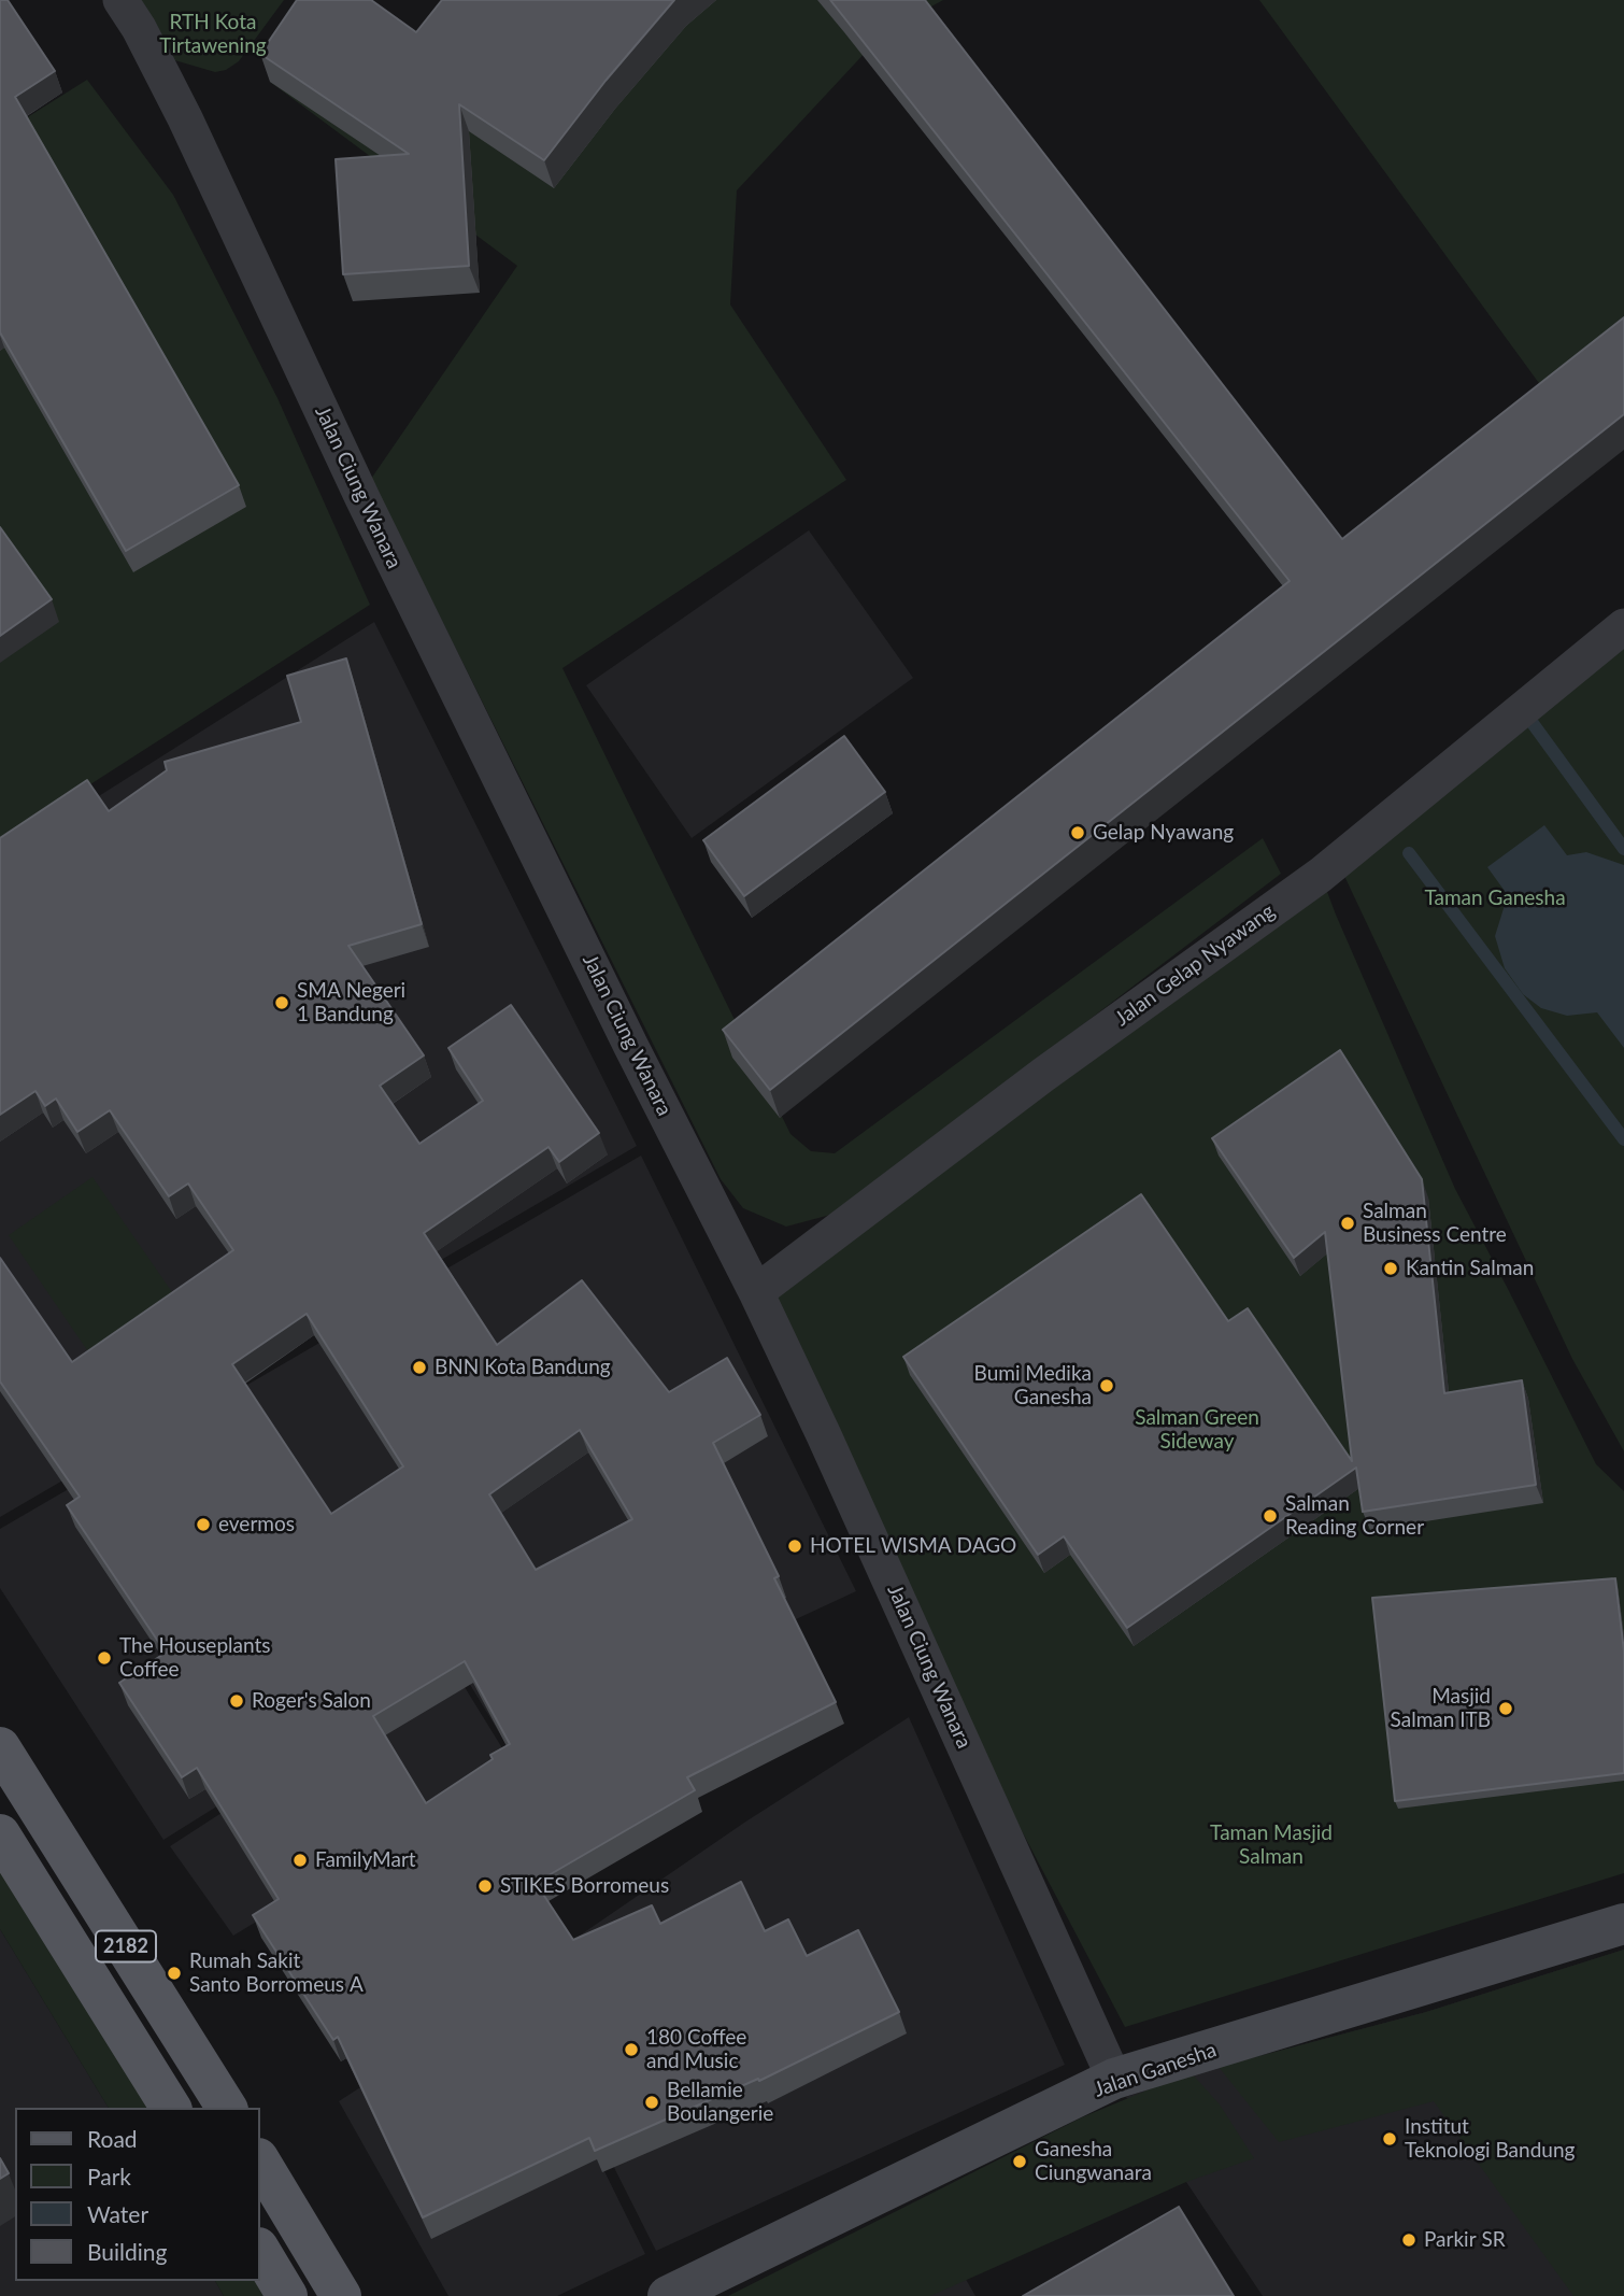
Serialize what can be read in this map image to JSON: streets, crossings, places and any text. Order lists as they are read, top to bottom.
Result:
{
  "streets": {
    "main road": ["2182"],
    "street": ["Jalan Ciung Wanara", "Jalan Gelap Nyawang", "Jalan Ganesha"]
  },
  "crossings": [
    ["Jalan Ciung Wanara", "Jalan Gelap Nyawang"],
    ["Jalan Ciung Wanara", "Jalan Ganesha"]
  ],
  "parks": [
    "RTH Kota Tirtawening",
    "Taman Ganesha",
    "Salman Green Sideway",
    "Taman Masjid Salman"
  ],
  "places": [
    "Gelap Nyawang",
    "SMA Negeri 1 Bandung",
    "Salman Business Centre",
    "Kantin Salman",
    "BNN Kota Bandung",
    "Bumi Medika Ganesha",
    "Salman Reading Corner",
    "evermos",
    "HOTEL WISMA DAGO",
    "The Houseplants Coffee",
    "Roger's Salon",
    "Masjid Salman ITB",
    "FamilyMart",
    "STIKES Borromeus",
    "Rumah Sakit Santo Borromeus A",
    "180 Coffee and Music",
    "Bellamie Boulangerie",
    "Institut Teknologi Bandung",
    "Ganesha Ciungwanara",
    "Parkir SR"
  ],
  "legend": [
    "Road",
    "Park",
    "Water",
    "Building"
  ]
}
